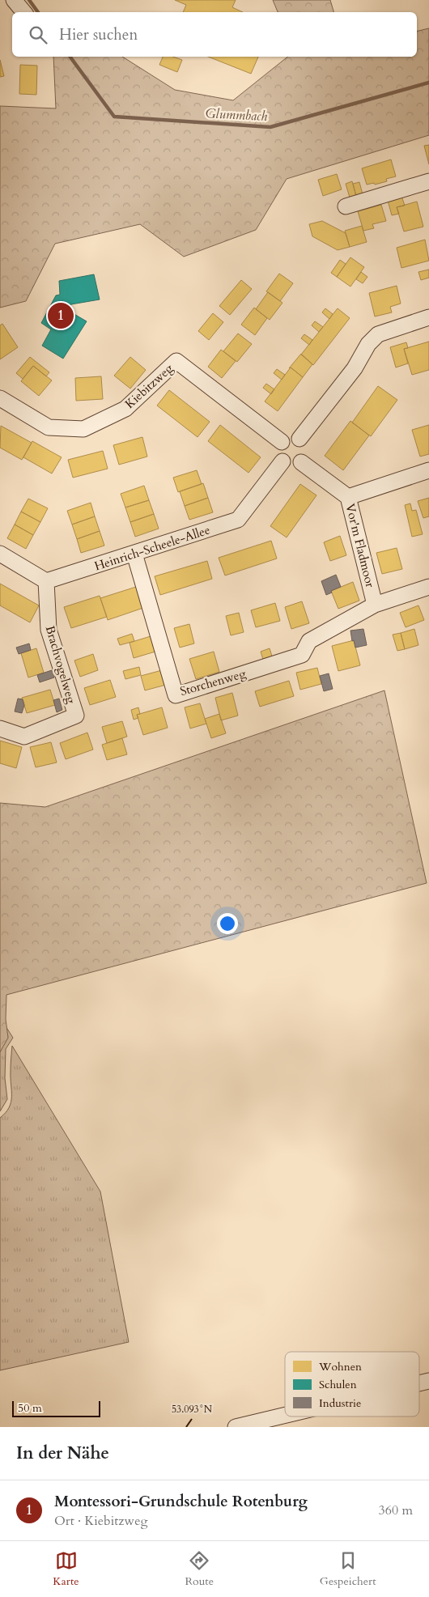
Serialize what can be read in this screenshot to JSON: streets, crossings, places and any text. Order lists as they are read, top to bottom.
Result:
{
  "streets": {
    "street": [
      "Kiebitzweg",
      "Vor'm Fladmoor",
      "Heinrich-Scheele-Allee",
      "Brachvogelweg",
      "Storchenweg"
    ]
  },
  "crossings": [
    ["Kiebitzweg", "Vor'm Fladmoor"],
    ["Kiebitzweg", "Heinrich-Scheele-Allee"],
    ["Vor'm Fladmoor", "Heinrich-Scheele-Allee"],
    ["Vor'm Fladmoor", "Storchenweg"],
    ["Heinrich-Scheele-Allee", "Brachvogelweg"],
    ["Heinrich-Scheele-Allee", "Storchenweg"]
  ],
  "water": ["Glummbach"],
  "legend": ["Wohnen", "Schulen", "Industrie"],
  "scale_bar": "50 m",
  "page": {
    "search": "Hier suchen",
    "pins": "1",
    "scale": "50 m",
    "heading": "In der Nähe",
    "list": [
      {
        "mark": "1",
        "name": "Montessori-Grundschule Rotenburg",
        "note": "Ort · Kiebitzweg",
        "value": "360 m"
      }
    ],
    "nav": ["Karte", "Route", "Gespeichert"]
  },
  "coordinates": ["53.093°N"]
}
